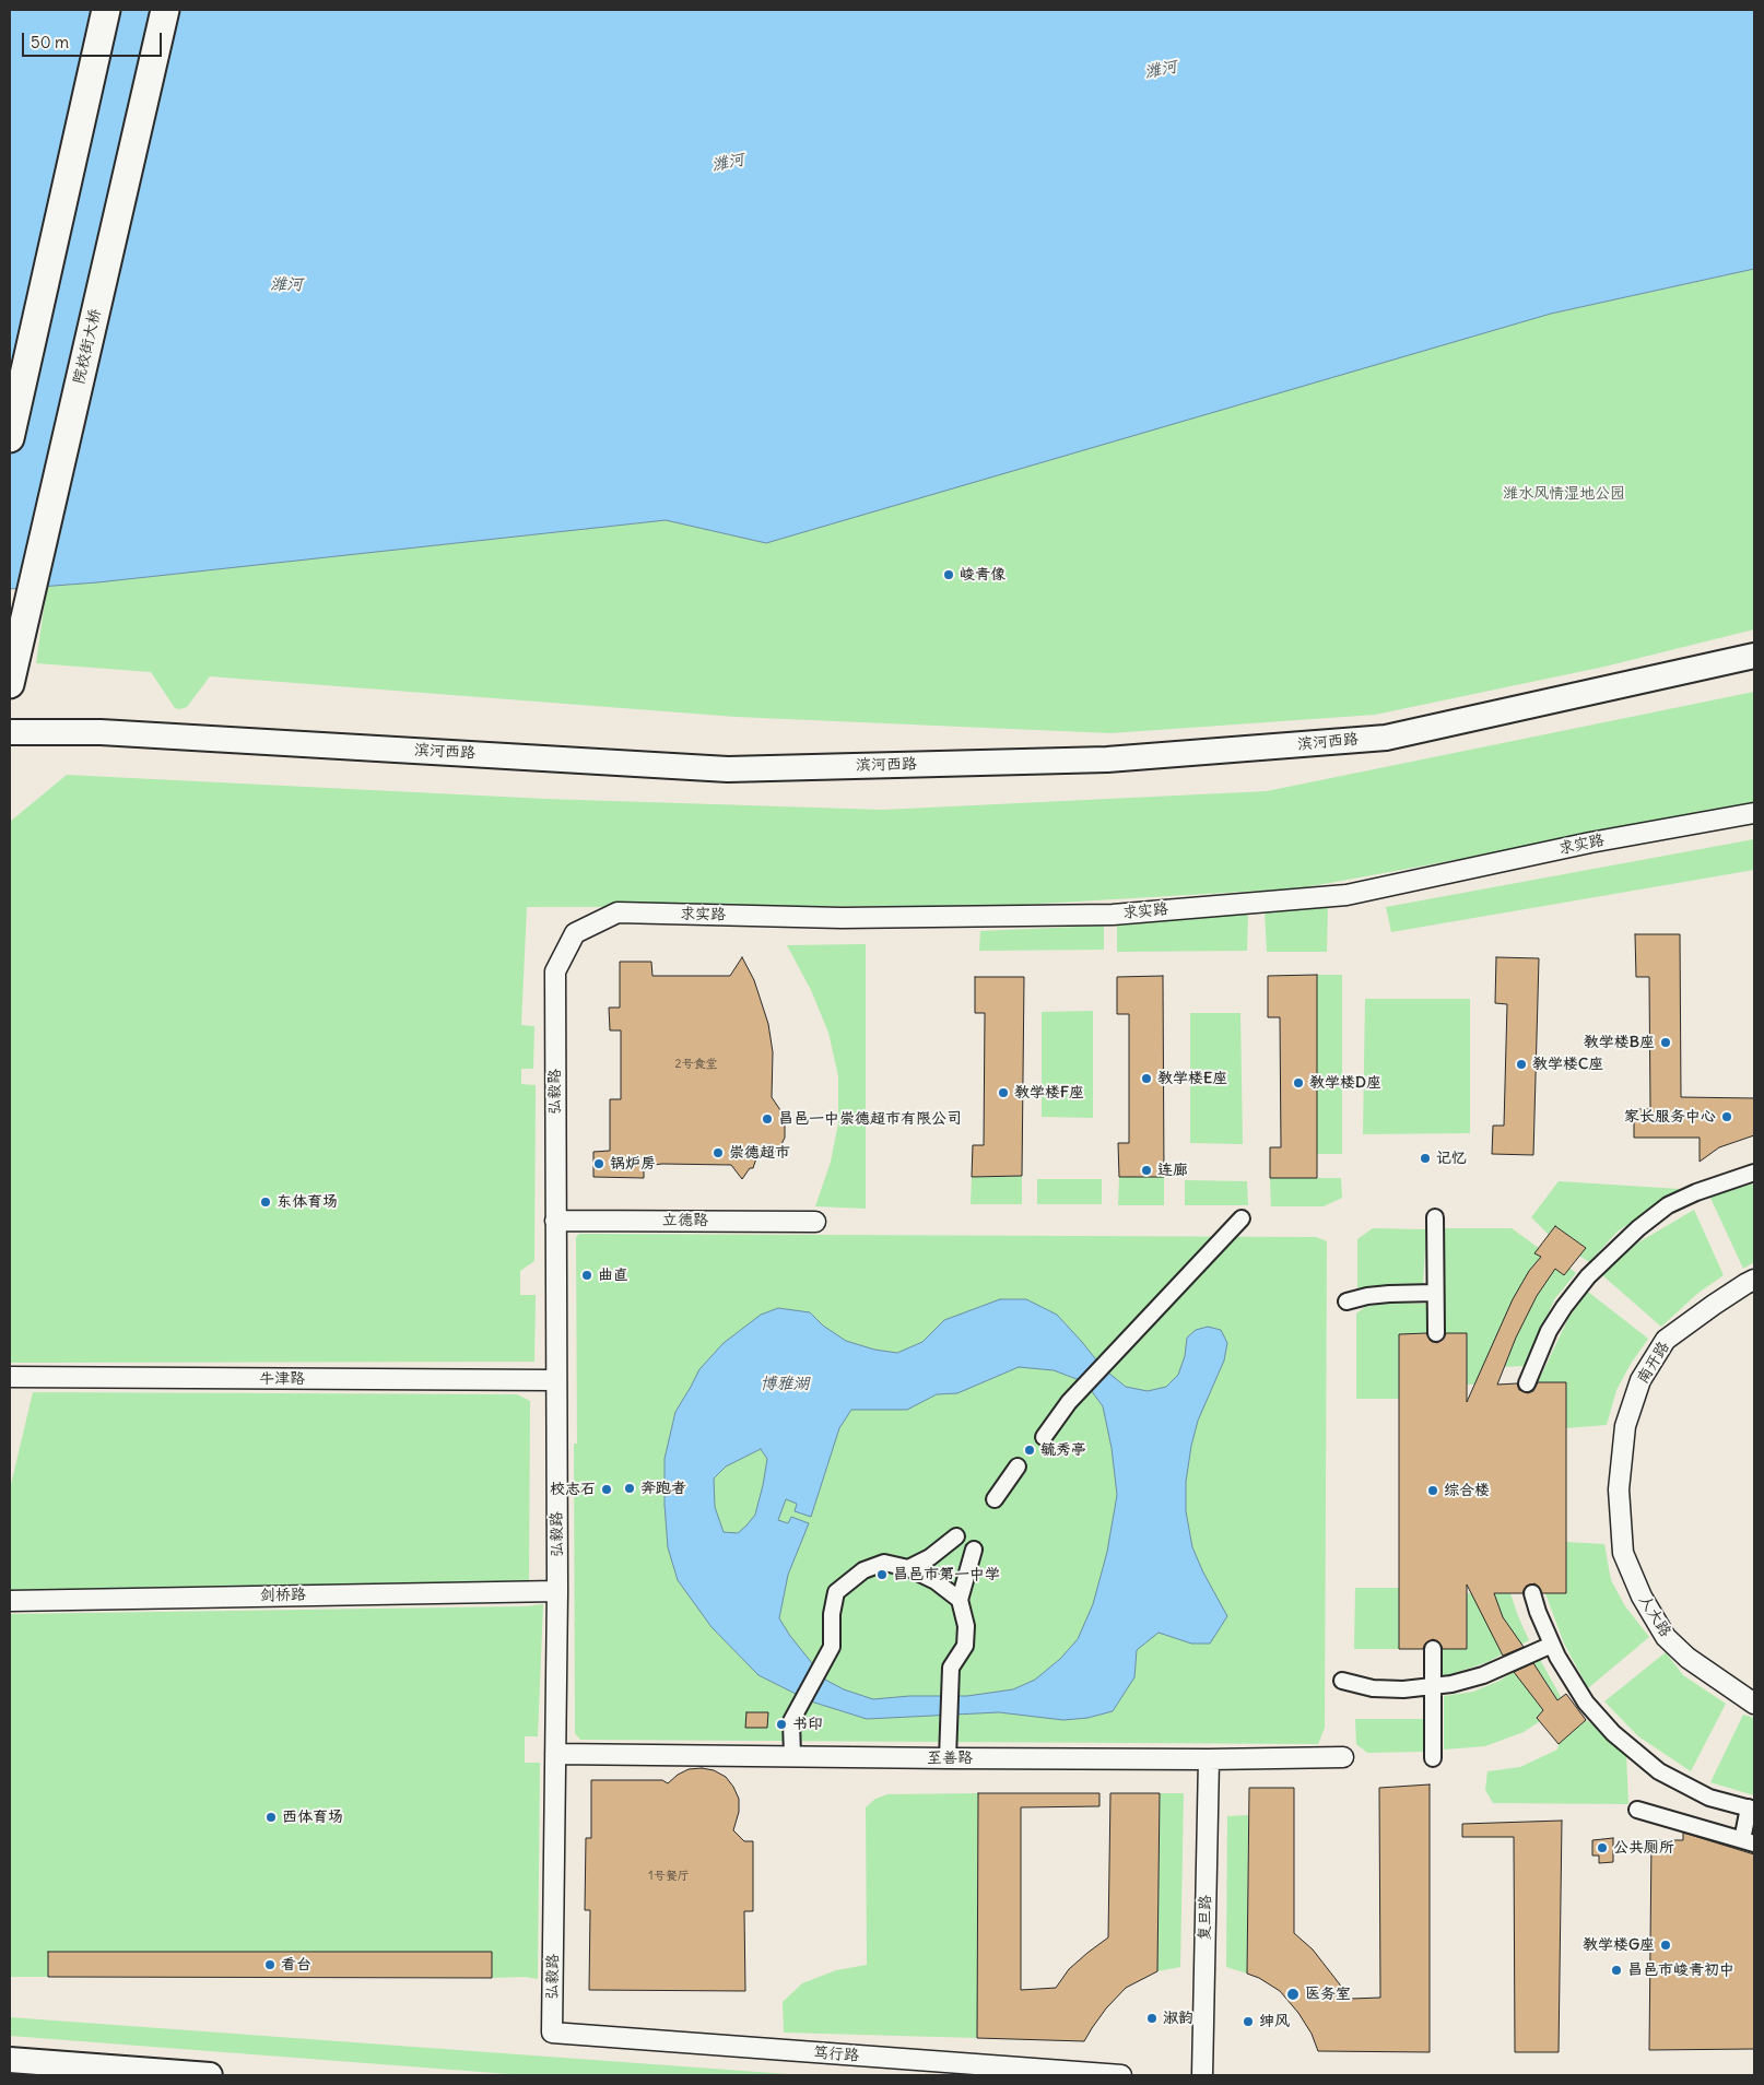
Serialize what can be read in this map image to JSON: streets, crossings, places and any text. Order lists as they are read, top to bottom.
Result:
{
  "streets": {
    "main road": ["院校街大桥"],
    "street": [
      "滨河西路",
      "求实路",
      "弘毅路",
      "立德路",
      "南开路",
      "牛津路",
      "剑桥路",
      "人大路",
      "至善路",
      "复旦路",
      "笃行路"
    ]
  },
  "crossings": [
    ["求实路", "弘毅路"],
    ["弘毅路", "立德路"],
    ["弘毅路", "牛津路"],
    ["弘毅路", "剑桥路"],
    ["弘毅路", "至善路"],
    ["弘毅路", "笃行路"],
    ["南开路", "人大路"],
    ["至善路", "复旦路"]
  ],
  "water": ["潍河", "博雅湖"],
  "parks": ["潍水风情湿地公园"],
  "places": [
    "峻青像",
    "教学楼B座",
    "教学楼C座",
    "教学楼E座",
    "教学楼D座",
    "教学楼F座",
    "家长服务中心",
    "昌邑一中崇德超市有限公司",
    "崇德超市",
    "记忆",
    "锅炉房",
    "连廊",
    "东体育场",
    "曲直",
    "毓秀亭",
    "奔跑者",
    "校志石",
    "综合楼",
    "昌邑市第一中学",
    "书印",
    "西体育场",
    "公共厕所",
    "教学楼G座",
    "看台",
    "昌邑市峻青初中",
    "医务室",
    "淑韵",
    "绅风"
  ],
  "house_numbers": ["2号食堂", "1号餐厅"],
  "scale_bar": "50 m"
}
